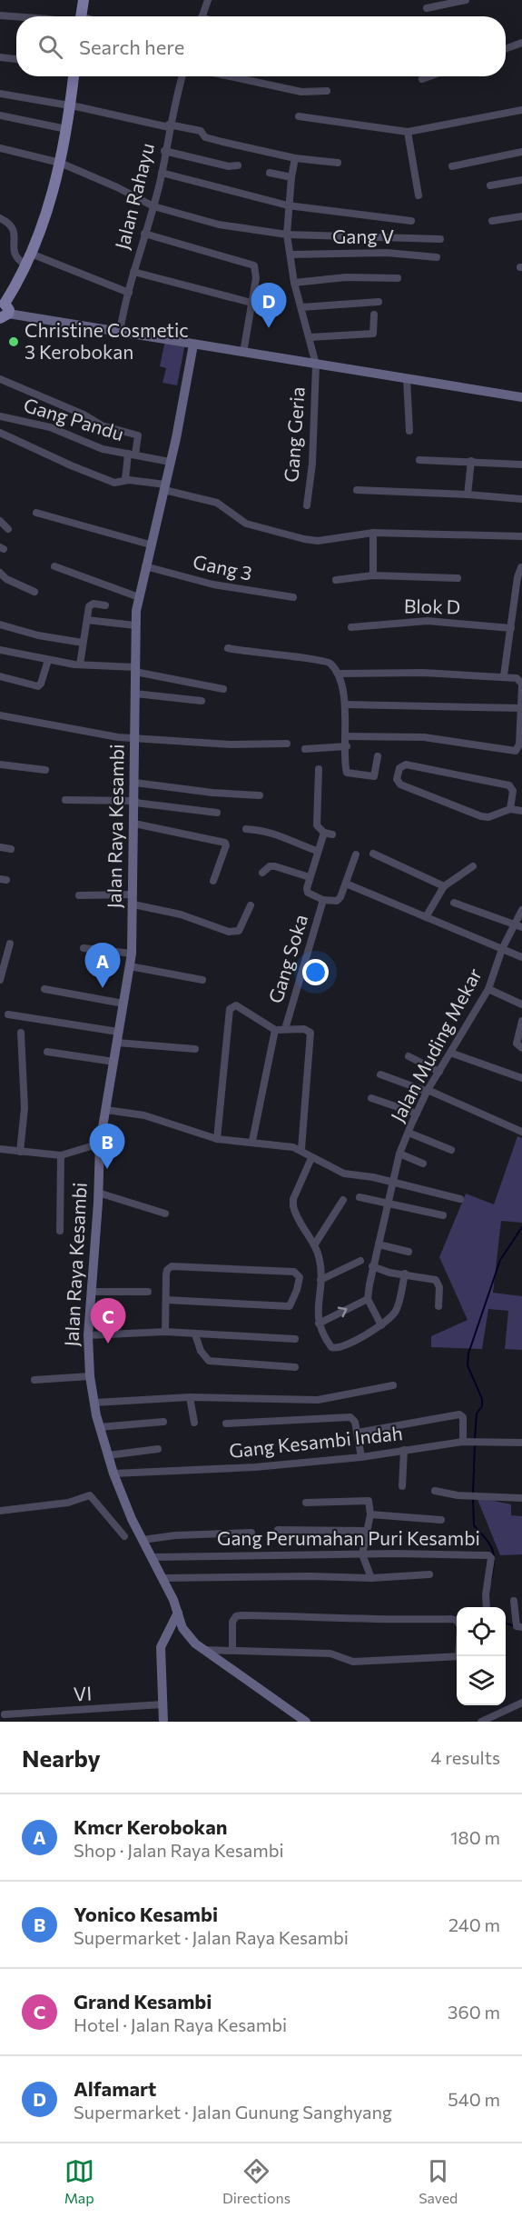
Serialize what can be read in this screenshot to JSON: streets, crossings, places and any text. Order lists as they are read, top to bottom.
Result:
{
  "streets": {
    "street": [
      "Jalan Rahayu",
      "Gang V",
      "Gang Pandu",
      "Gang Geria",
      "Gang 3",
      "Blok D",
      "Jalan Raya Kesambi",
      "Gang Soka",
      "Jalan Muding Mekar",
      "Gang Kesambi Indah",
      "Gang Perumahan Puri Kesambi",
      "VI"
    ]
  },
  "crossings": [
    ["Gang V", "Gang Geria"],
    ["Gang Pandu", "Jalan Raya Kesambi"],
    ["Gang 3", "Jalan Raya Kesambi"],
    ["Jalan Raya Kesambi", "Gang Kesambi Indah"],
    ["Jalan Raya Kesambi", "Gang Perumahan Puri Kesambi"]
  ],
  "places": ["Christine Cosmetic 3 Kerobokan"],
  "page": {
    "search": "Search here",
    "pins": [
      "D",
      "A",
      "B",
      "C"
    ],
    "heading": ["Nearby", "4 results"],
    "list": [
      {
        "mark": "A",
        "name": "Kmcr Kerobokan",
        "note": "Shop · Jalan Raya Kesambi",
        "value": "180 m"
      },
      {
        "mark": "B",
        "name": "Yonico Kesambi",
        "note": "Supermarket · Jalan Raya Kesambi",
        "value": "240 m"
      },
      {
        "mark": "C",
        "name": "Grand Kesambi",
        "note": "Hotel · Jalan Raya Kesambi",
        "value": "360 m"
      },
      {
        "mark": "D",
        "name": "Alfamart",
        "note": "Supermarket · Jalan Gunung Sanghyang",
        "value": "540 m"
      }
    ],
    "nav": ["Map", "Directions", "Saved"]
  }
}
